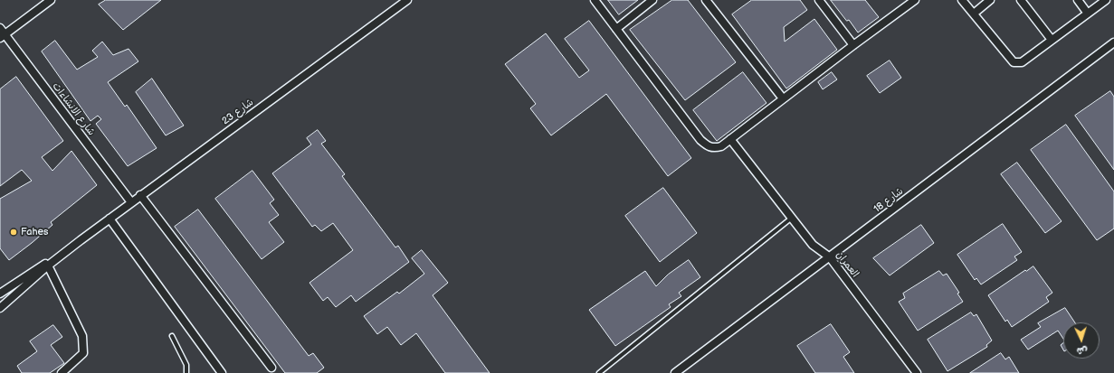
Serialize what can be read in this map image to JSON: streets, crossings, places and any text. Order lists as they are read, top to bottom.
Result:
{
  "streets": {
    "street": [
      "شارع الانشاءات",
      "شارع 23",
      "شارع 18",
      "العمران"
    ]
  },
  "crossings": [
    ["شارع الانشاءات", "شارع 23"],
    ["شارع 18", "العمران"]
  ],
  "places": ["Fahes"],
  "north": "bottom"
}
